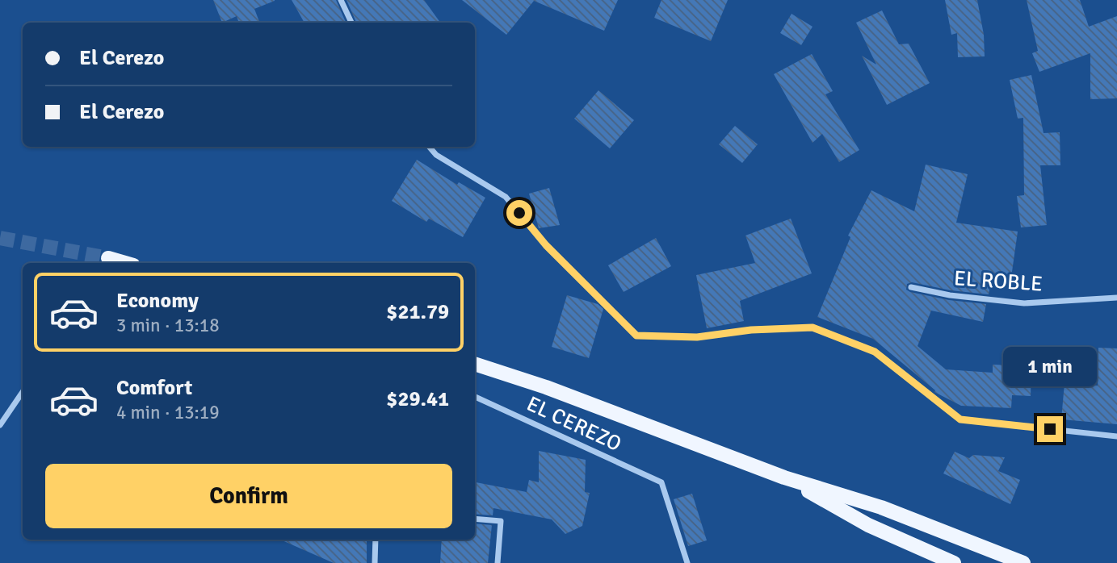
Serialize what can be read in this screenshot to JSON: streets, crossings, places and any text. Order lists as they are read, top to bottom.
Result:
{
  "streets": {
    "street": ["EL ROBLE", "EL CEREZO"]
  },
  "page": {
    "banner": ["El Cerezo", "El Cerezo"],
    "list": [
      {
        "name": "Economy",
        "note": "3 min · 13:18",
        "value": "$21.79"
      },
      {
        "name": "Comfort",
        "note": "4 min · 13:19",
        "value": "$29.41"
      }
    ],
    "bubble": "1 min",
    "buttons": "Confirm"
  }
}
